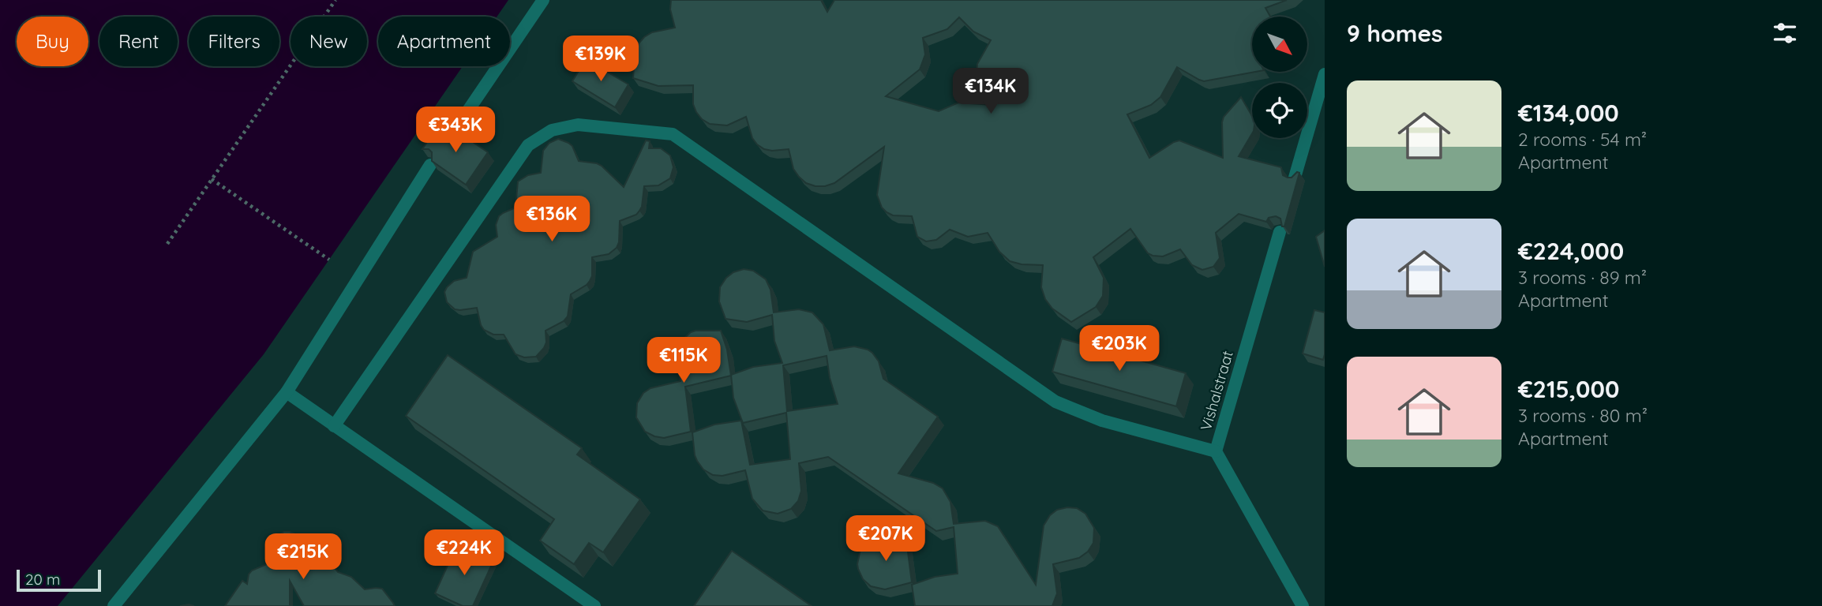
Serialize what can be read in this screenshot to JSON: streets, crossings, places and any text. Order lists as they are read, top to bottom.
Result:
{
  "streets": {
    "lane": ["Vishalstraat"]
  },
  "scale_bar": "20 m",
  "north": "bottom right",
  "page": {
    "heading": "9 homes",
    "chip": [
      "Buy",
      "Rent",
      "Filters",
      "New",
      "Apartment"
    ],
    "price": [
      "€139K",
      "€134K",
      "€343K",
      "€136K",
      "€203K",
      "€115K",
      "€207K",
      "€224K",
      "€215K"
    ],
    "list": [
      {
        "name": "€134,000",
        "note": "2 rooms · 54 m² · Apartment"
      },
      {
        "name": "€224,000",
        "note": "3 rooms · 89 m² · Apartment"
      },
      {
        "name": "€215,000",
        "note": "3 rooms · 80 m² · Apartment"
      }
    ],
    "scale": "20 m"
  }
}
